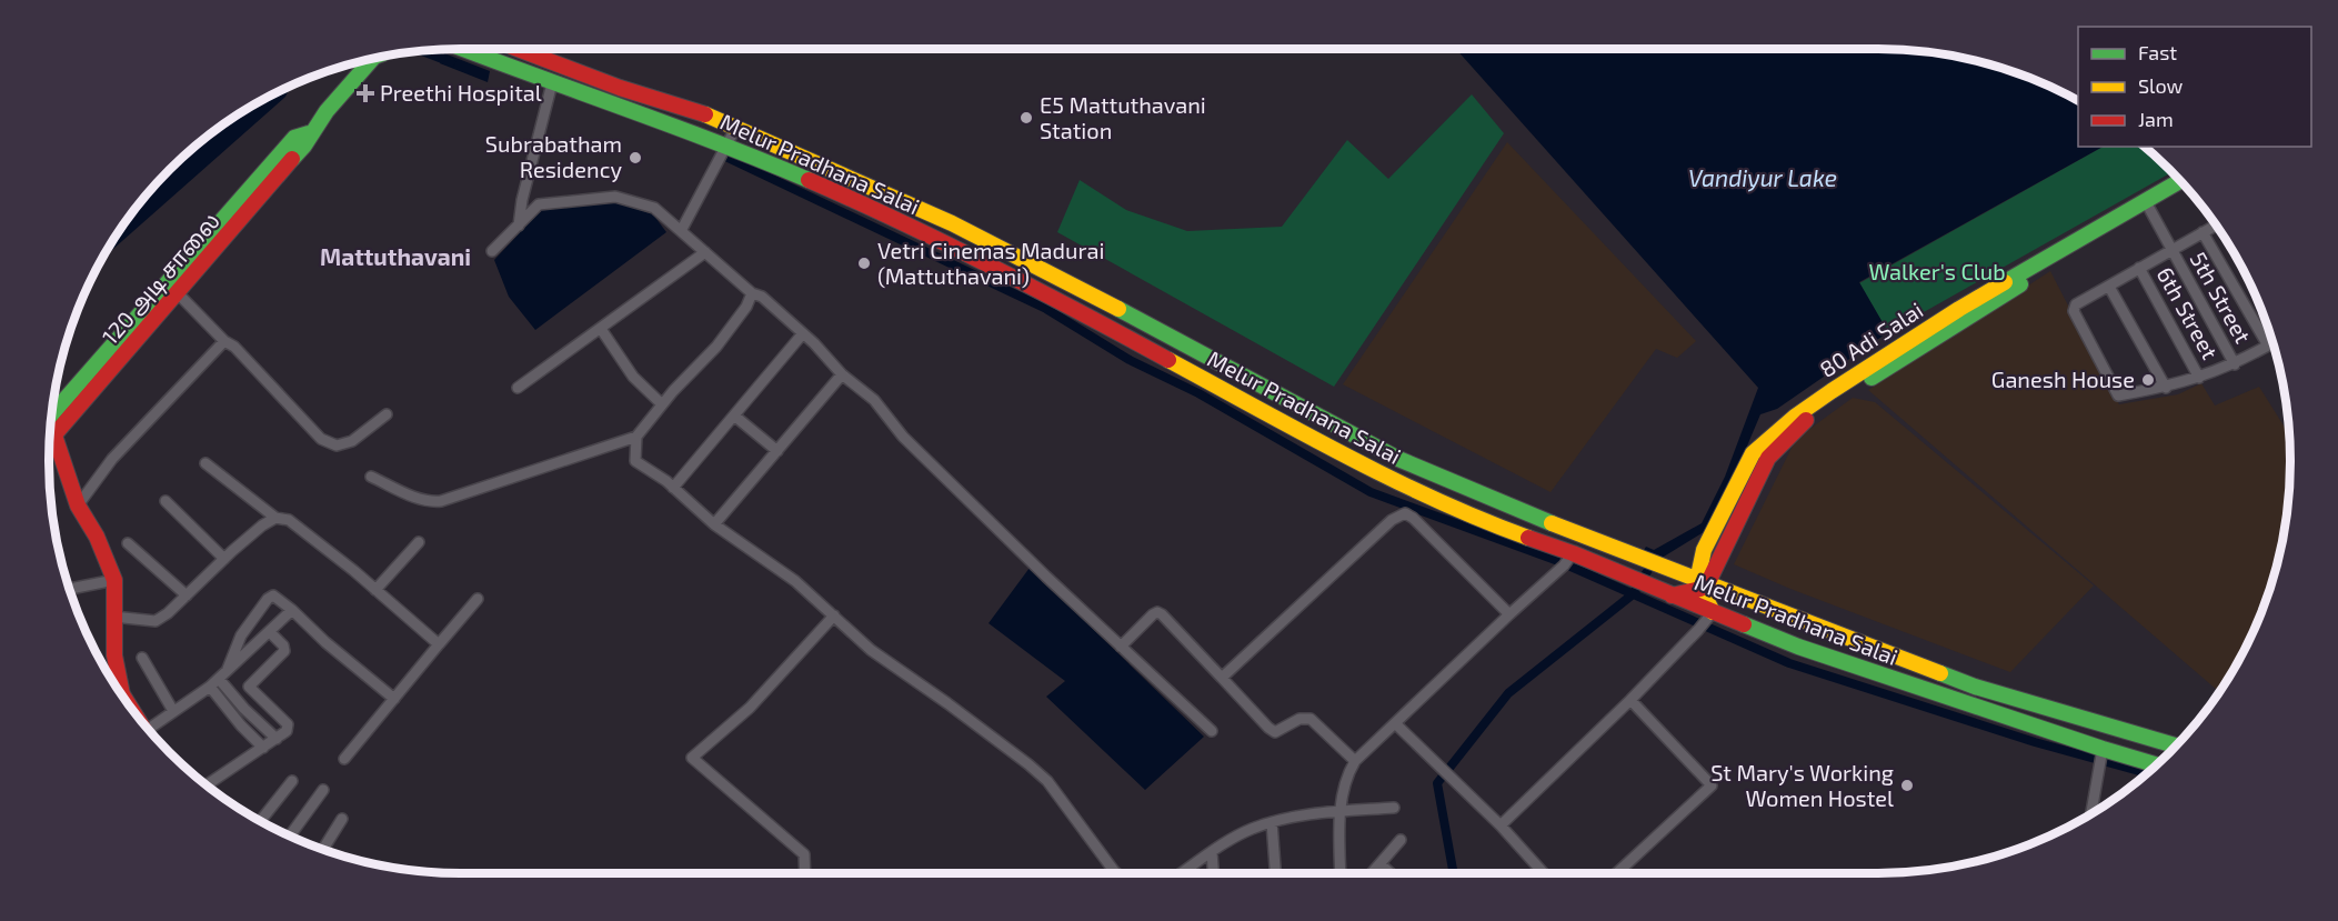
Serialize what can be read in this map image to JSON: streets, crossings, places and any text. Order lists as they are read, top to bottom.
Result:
{
  "streets": {
    "main road": ["Melur Pradhana Salai", "120 அடி சாலை", "80 Adi Salai"],
    "street": ["5th Street", "6th Street"]
  },
  "crossings": [
    ["Melur Pradhana Salai", "80 Adi Salai"],
    ["5th Street", "80 Adi Salai"]
  ],
  "districts": ["Mattuthavani"],
  "water": ["Vandiyur Lake"],
  "parks": ["Walker's Club"],
  "places": {
    "health": ["Preethi Hospital"],
    "other": [
      "E5 Mattuthavani Station",
      "Subrabatham Residency",
      "Vetri Cinemas Madurai (Mattuthavani)",
      "Ganesh House",
      "St Mary's Working Women Hostel"
    ]
  },
  "legend": ["Fast", "Slow", "Jam"]
}
